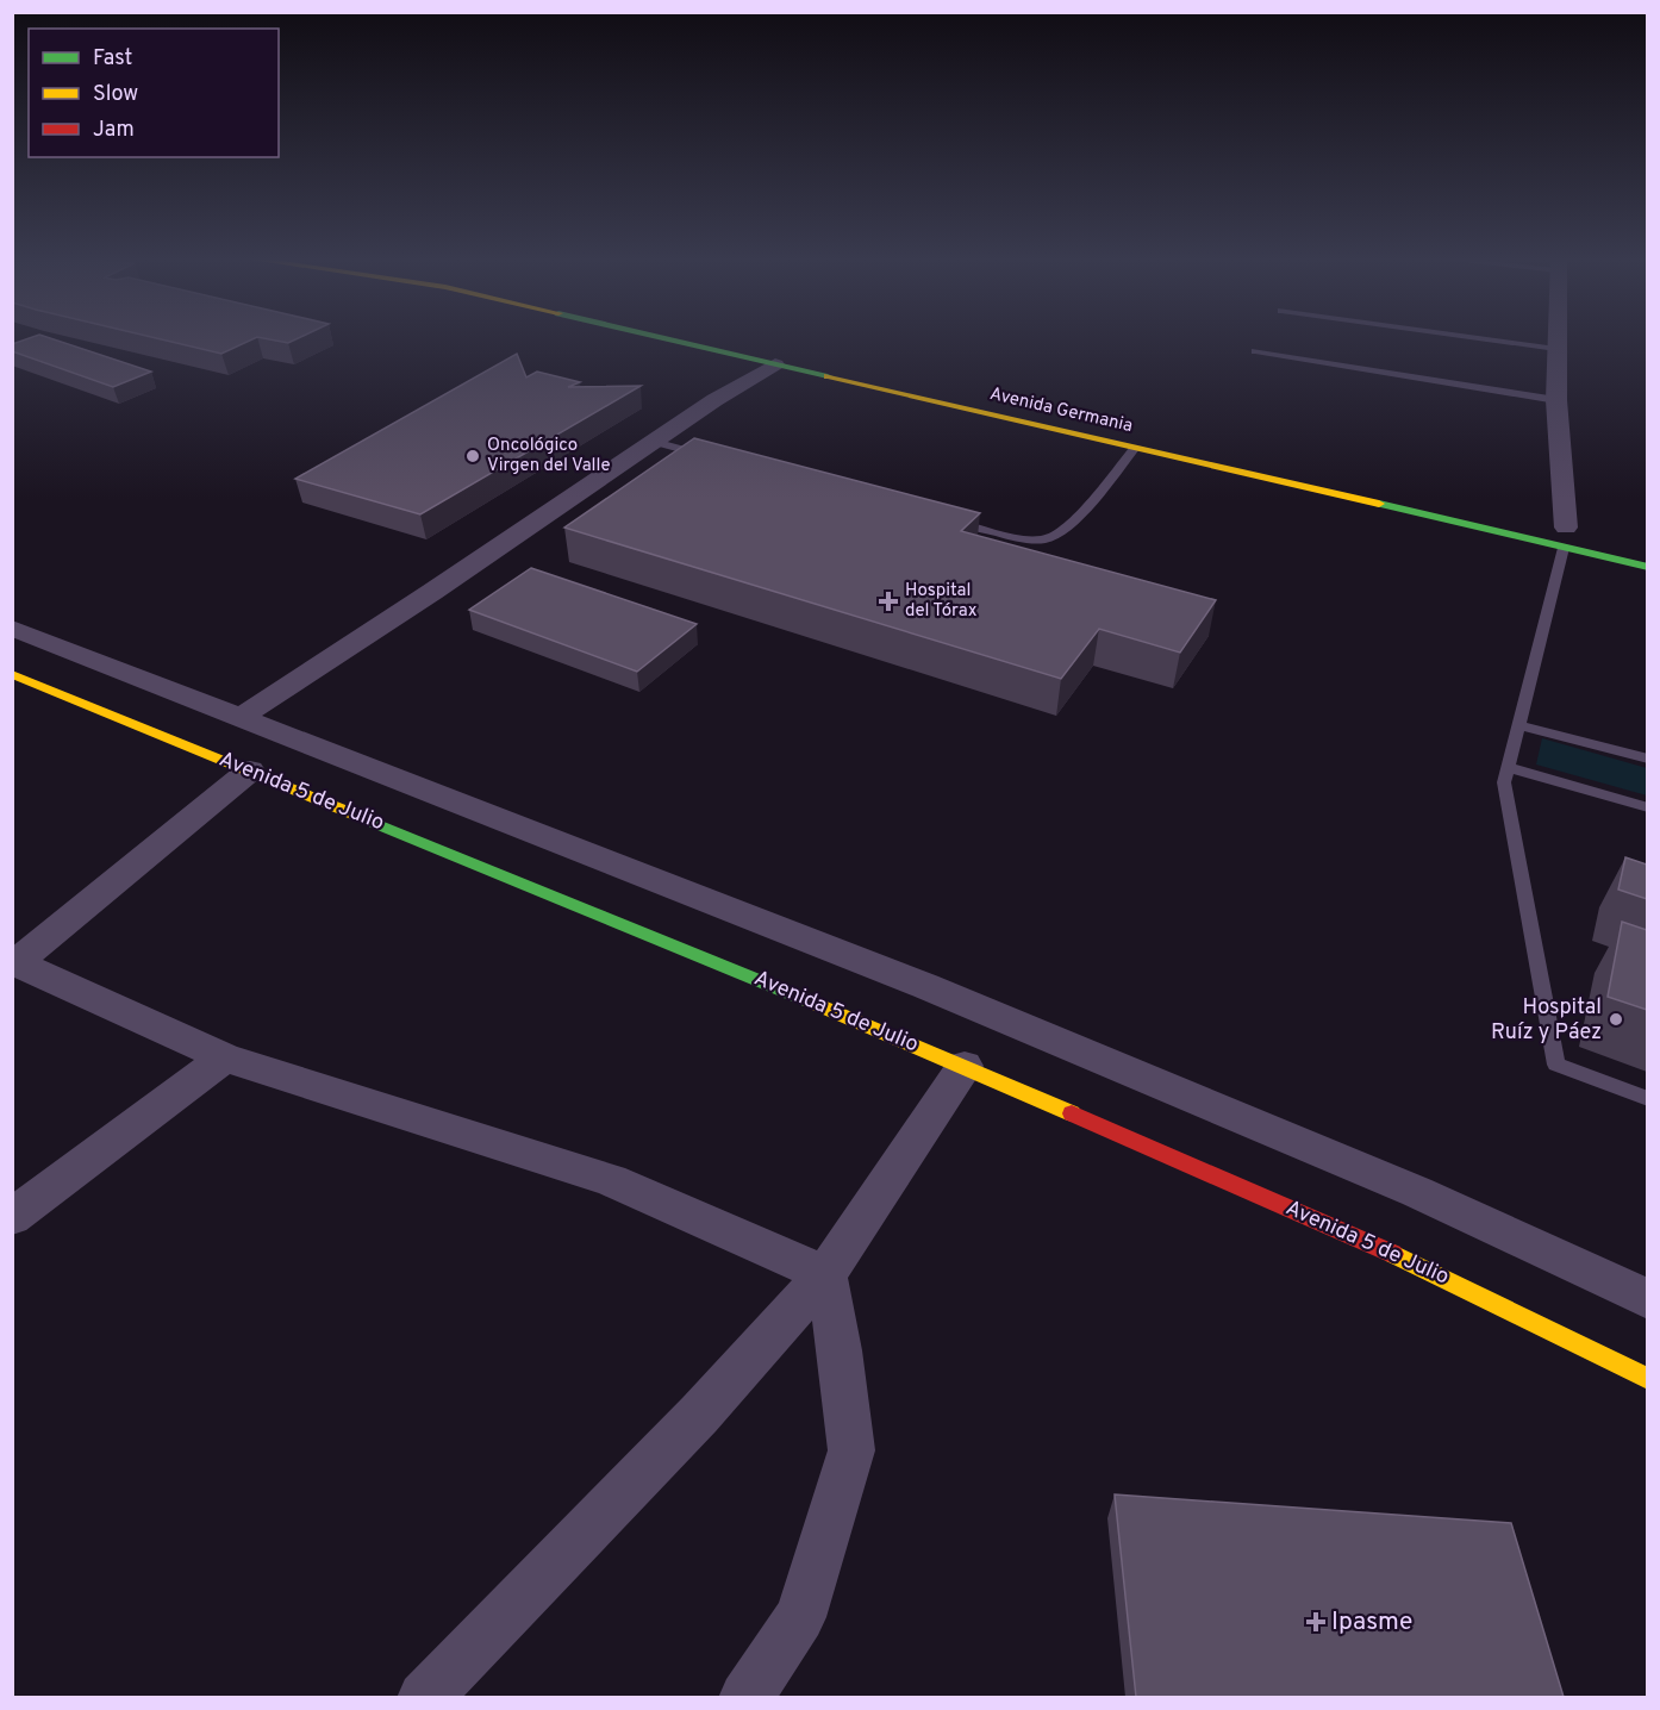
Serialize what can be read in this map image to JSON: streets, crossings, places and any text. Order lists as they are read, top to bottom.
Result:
{
  "streets": {
    "street": ["Avenida Germania", "Avenida 5 de Julio"]
  },
  "places": {
    "other": ["Oncológico Virgen del Valle", "Hospital Ruíz y Páez"],
    "health": ["Hospital del Tórax", "Ipasme"]
  },
  "legend": ["Fast", "Slow", "Jam"]
}
